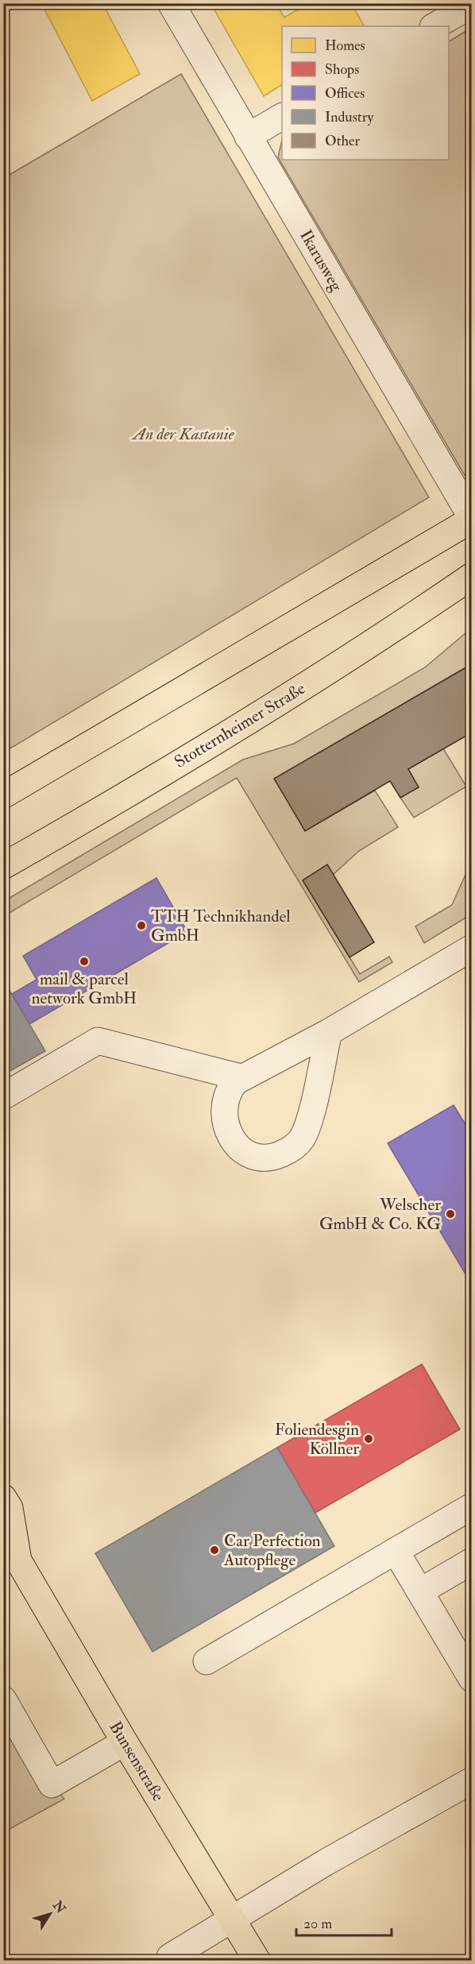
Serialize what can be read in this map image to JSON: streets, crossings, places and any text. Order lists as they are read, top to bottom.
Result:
{
  "streets": {
    "main road": ["Stotternheimer Straße", "Bunsenstraße"],
    "street": ["Ikarusweg"]
  },
  "parks": ["An der Kastanie"],
  "places": [
    "TTH Technikhandel GmbH",
    "mail & parcel network GmbH",
    "Welscher GmbH & Co. KG",
    "Foliendesgin Köllner",
    "Car Perfection Autopflege"
  ],
  "legend": [
    "Homes",
    "Shops",
    "Offices",
    "Industry",
    "Other"
  ],
  "scale_bar": "20 m",
  "north": "top right"
}
